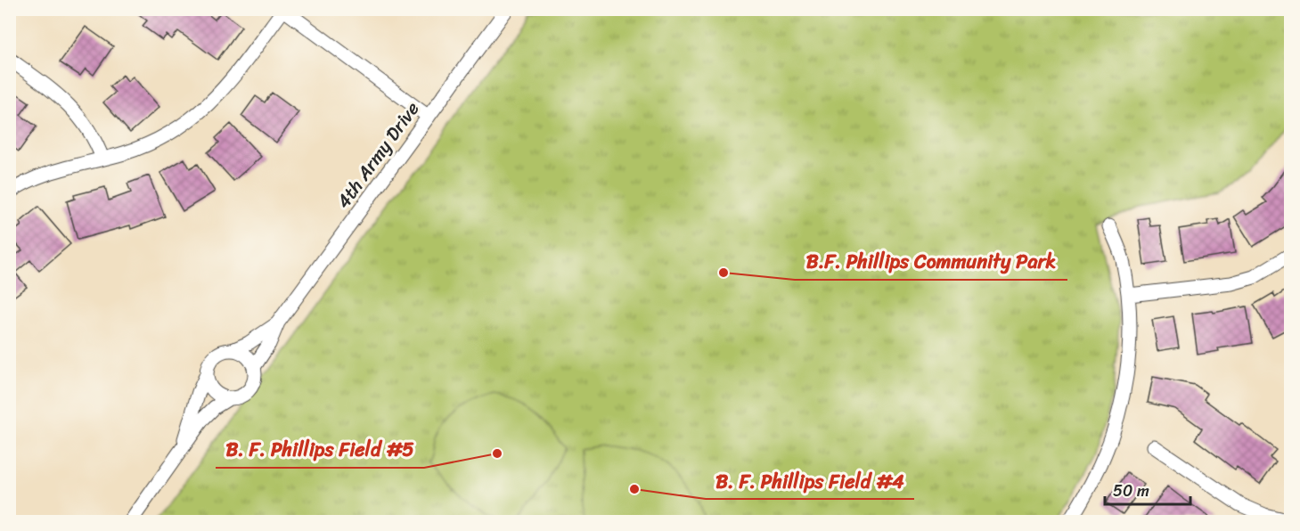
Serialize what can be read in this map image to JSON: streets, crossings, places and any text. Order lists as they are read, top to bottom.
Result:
{
  "streets": {
    "street": ["4th Army Drive"]
  },
  "places": ["B.F. Phillips Community Park", "B. F. Phillips Field #5", "B. F. Phillips Field #4"],
  "scale_bar": "50 m"
}
